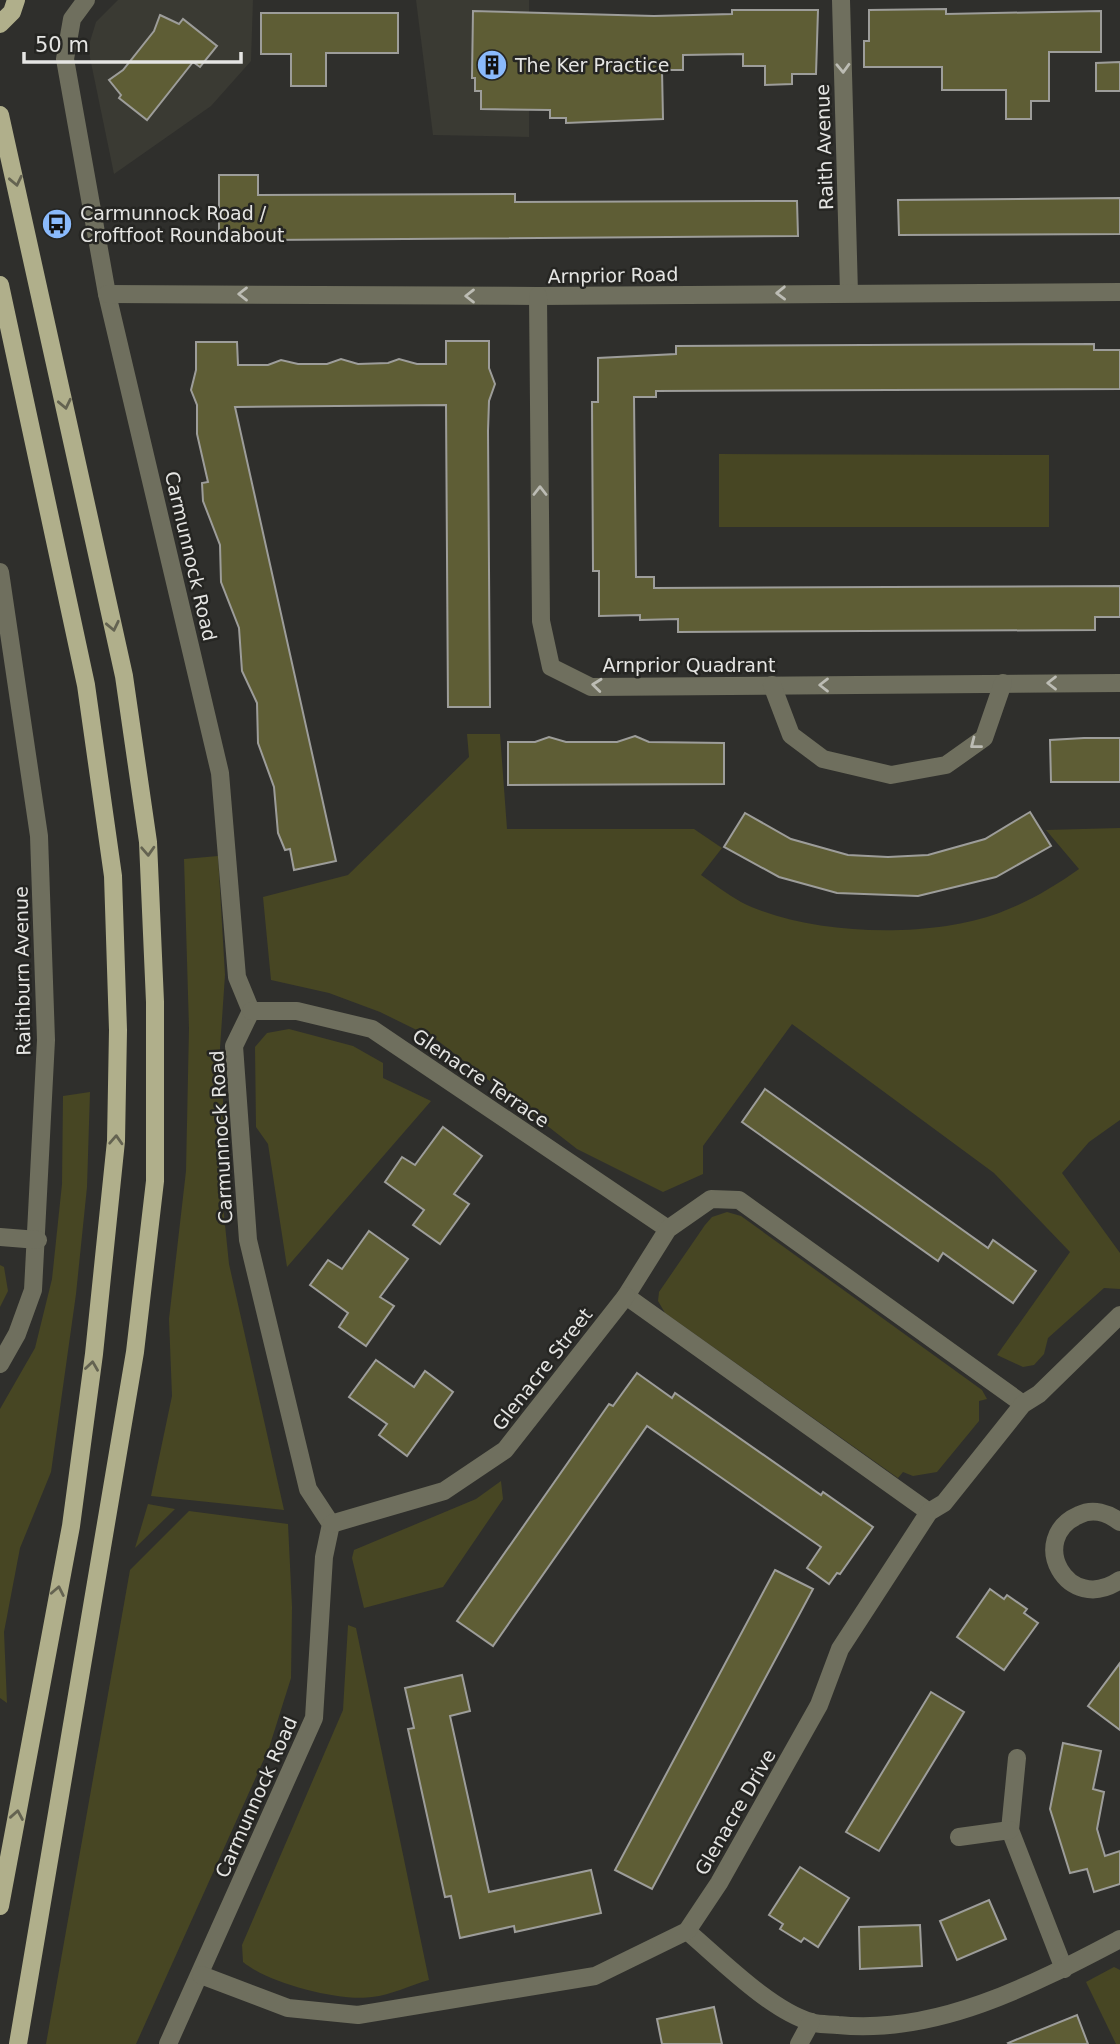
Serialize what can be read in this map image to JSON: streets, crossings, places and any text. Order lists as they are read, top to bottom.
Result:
{
  "streets": {
    "street": [
      "Raith Avenue",
      "Arnprior Road",
      "Carmunnock Road",
      "Arnprior Quadrant",
      "Raithburn Avenue",
      "Glenacre Terrace",
      "Glenacre Street",
      "Glenacre Drive"
    ]
  },
  "crossings": [
    ["Raith Avenue", "Arnprior Road"],
    ["Arnprior Road", "Carmunnock Road"],
    ["Arnprior Road", "Arnprior Quadrant"],
    ["Carmunnock Road", "Glenacre Terrace"],
    ["Carmunnock Road", "Glenacre Street"]
  ],
  "one_way": ["Raith Avenue", "Arnprior Road"],
  "places": {
    "building": ["The Ker Practice"],
    "bus stop": ["Carmunnock Road / Croftfoot Roundabout"]
  },
  "scale_bar": "50 m"
}
